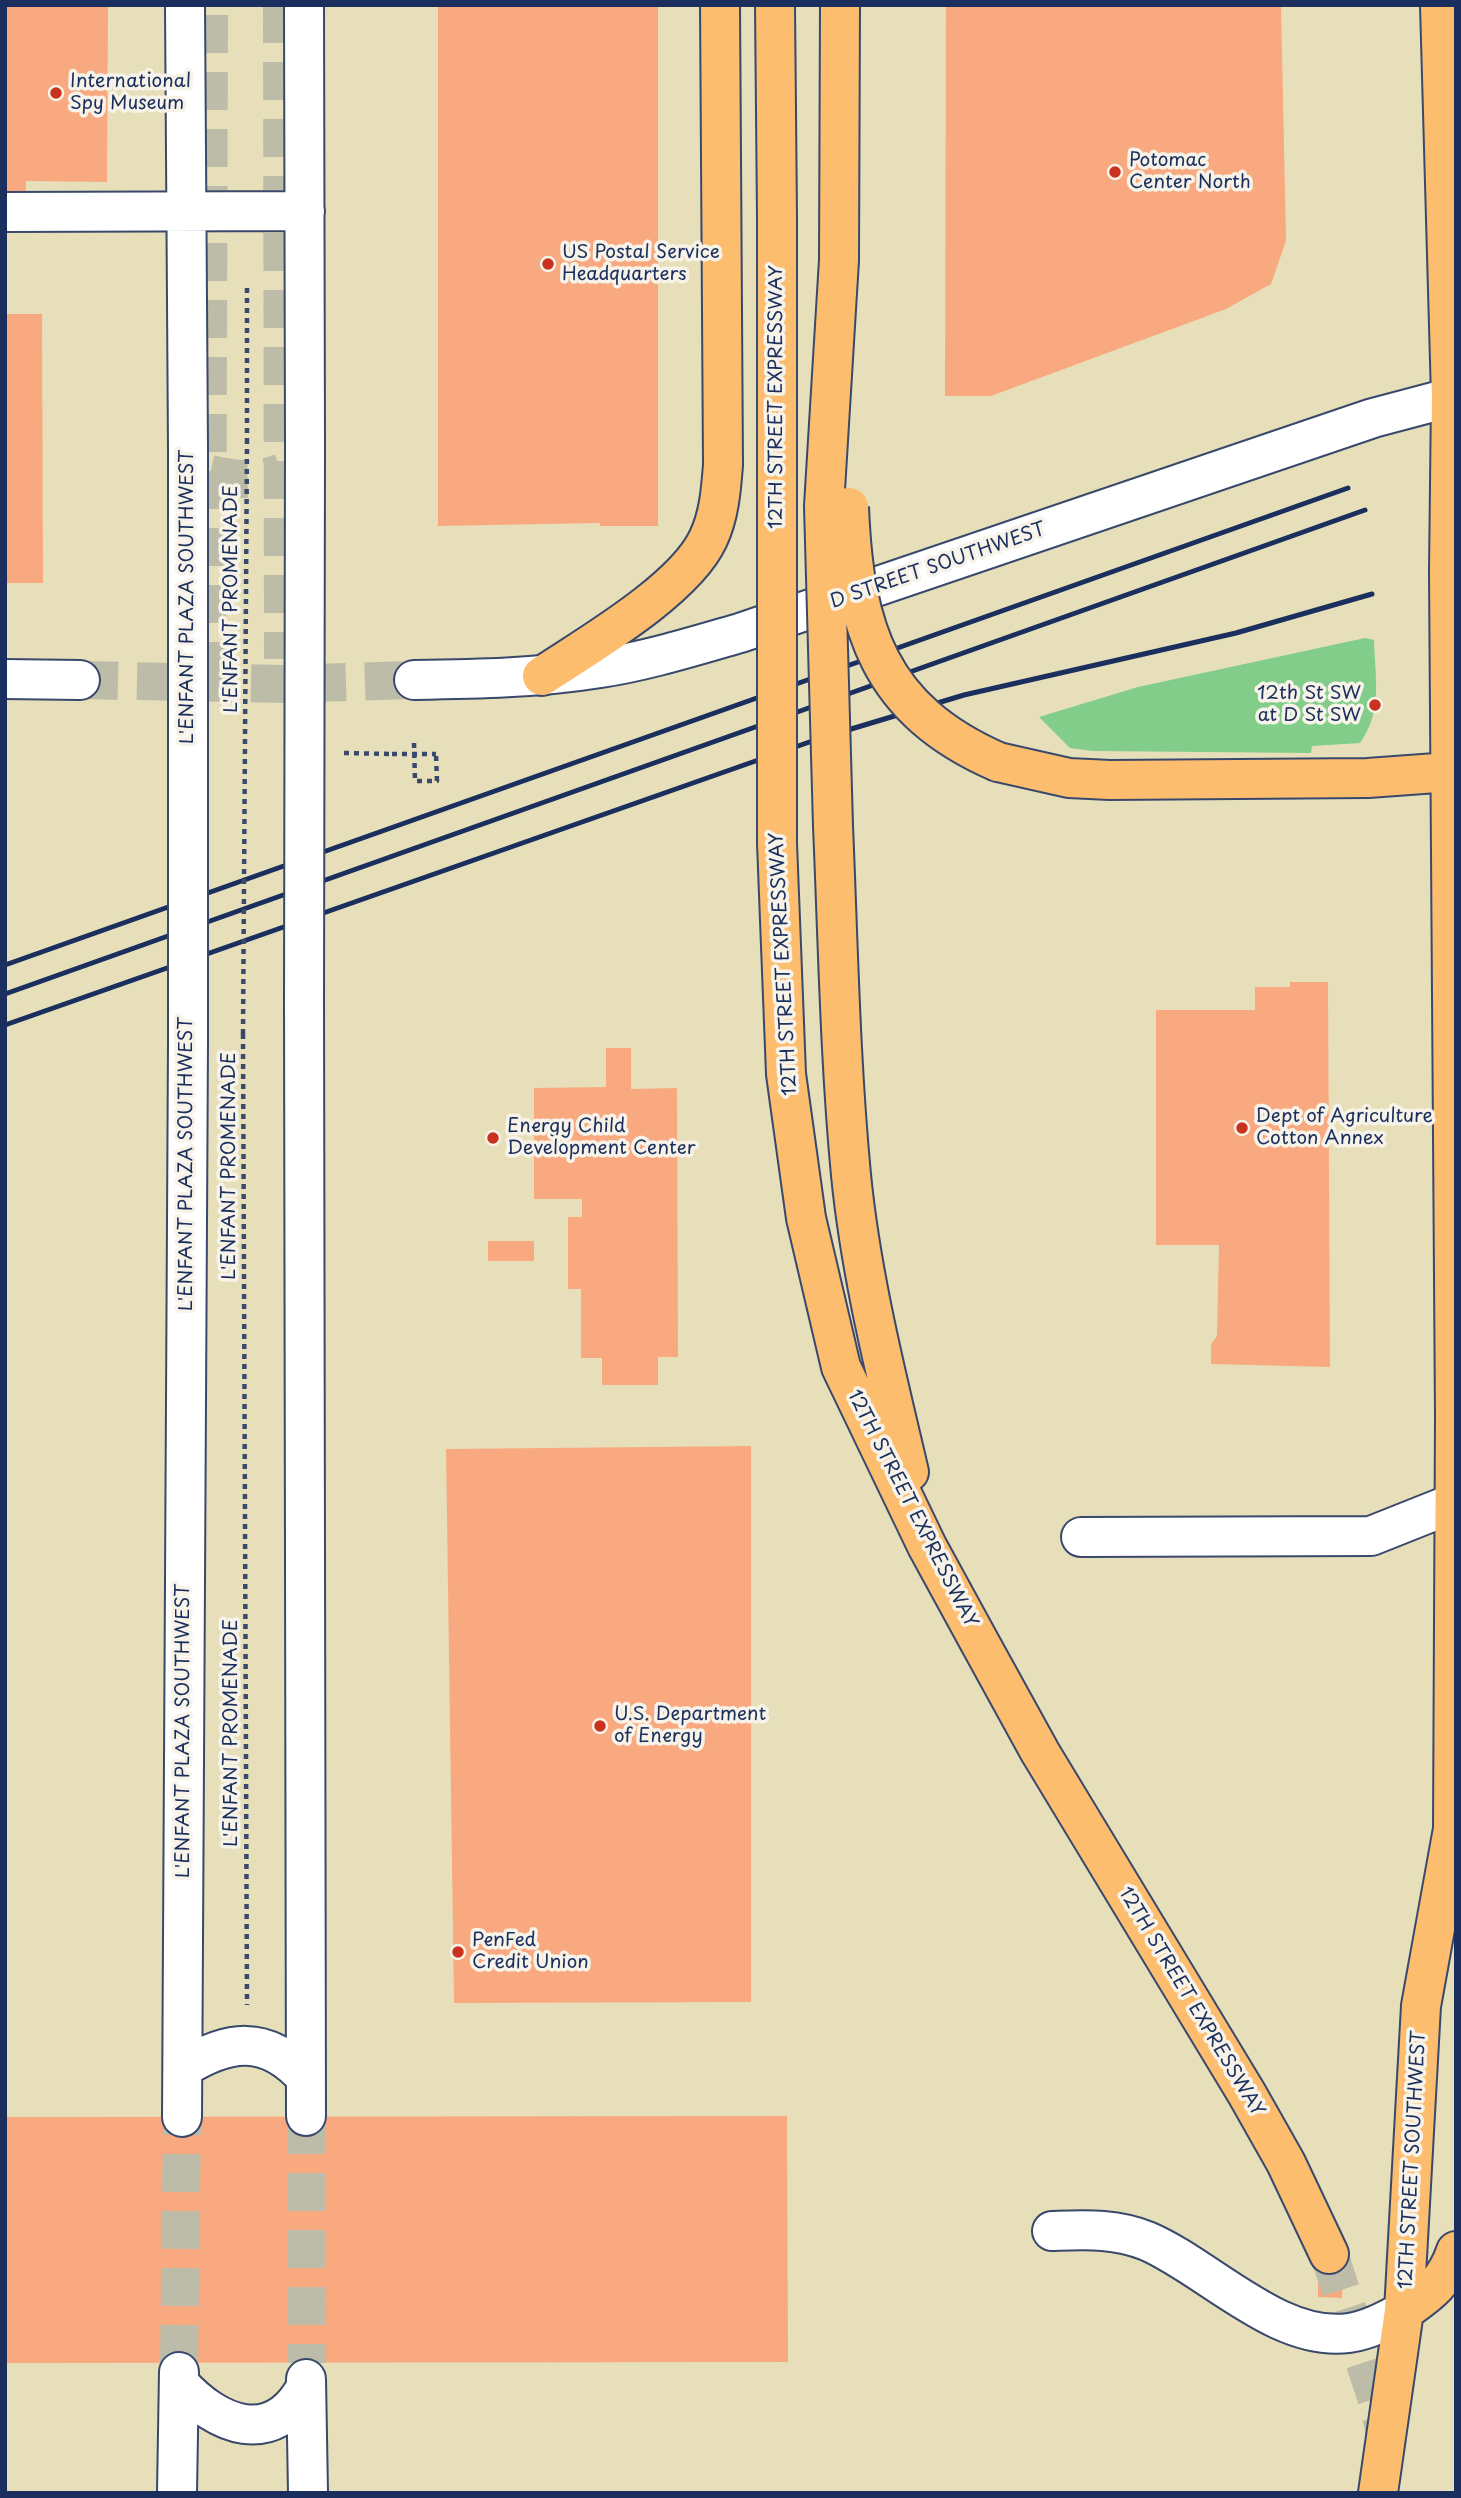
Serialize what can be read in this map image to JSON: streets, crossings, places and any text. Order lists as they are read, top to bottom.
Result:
{
  "streets": {
    "main road": ["12TH STREET EXPRESSWAY", "12TH STREET SOUTHWEST"],
    "street": ["D STREET SOUTHWEST", "L'ENFANT PLAZA SOUTHWEST"],
    "path": ["L'ENFANT PROMENADE"]
  },
  "crossings": [
    ["D STREET SOUTHWEST", "12TH STREET SOUTHWEST"]
  ],
  "places": [
    "International Spy Museum",
    "Potomac Center North",
    "US Postal Service Headquarters",
    "12th St SW at D St SW",
    "Dept of Agriculture Cotton Annex",
    "Energy Child Development Center",
    "U.S. Department of Energy",
    "PenFed Credit Union"
  ]
}
